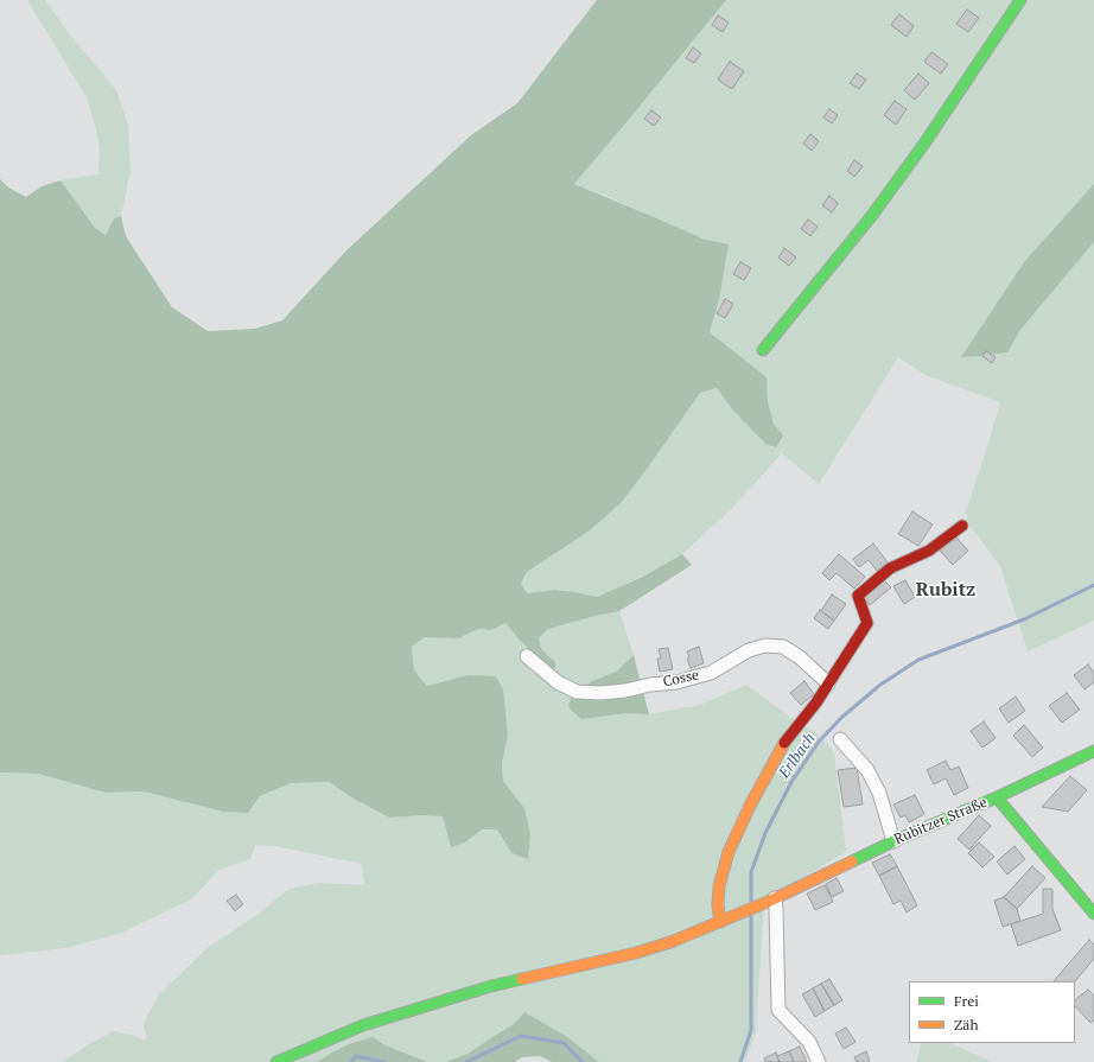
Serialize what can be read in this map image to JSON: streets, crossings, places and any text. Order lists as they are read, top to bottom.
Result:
{
  "streets": {
    "street": ["Cosse", "Rubitzer Straße"]
  },
  "districts": ["Rubitz"],
  "water": ["Erlbach"],
  "legend": ["Frei", "Zäh"]
}
